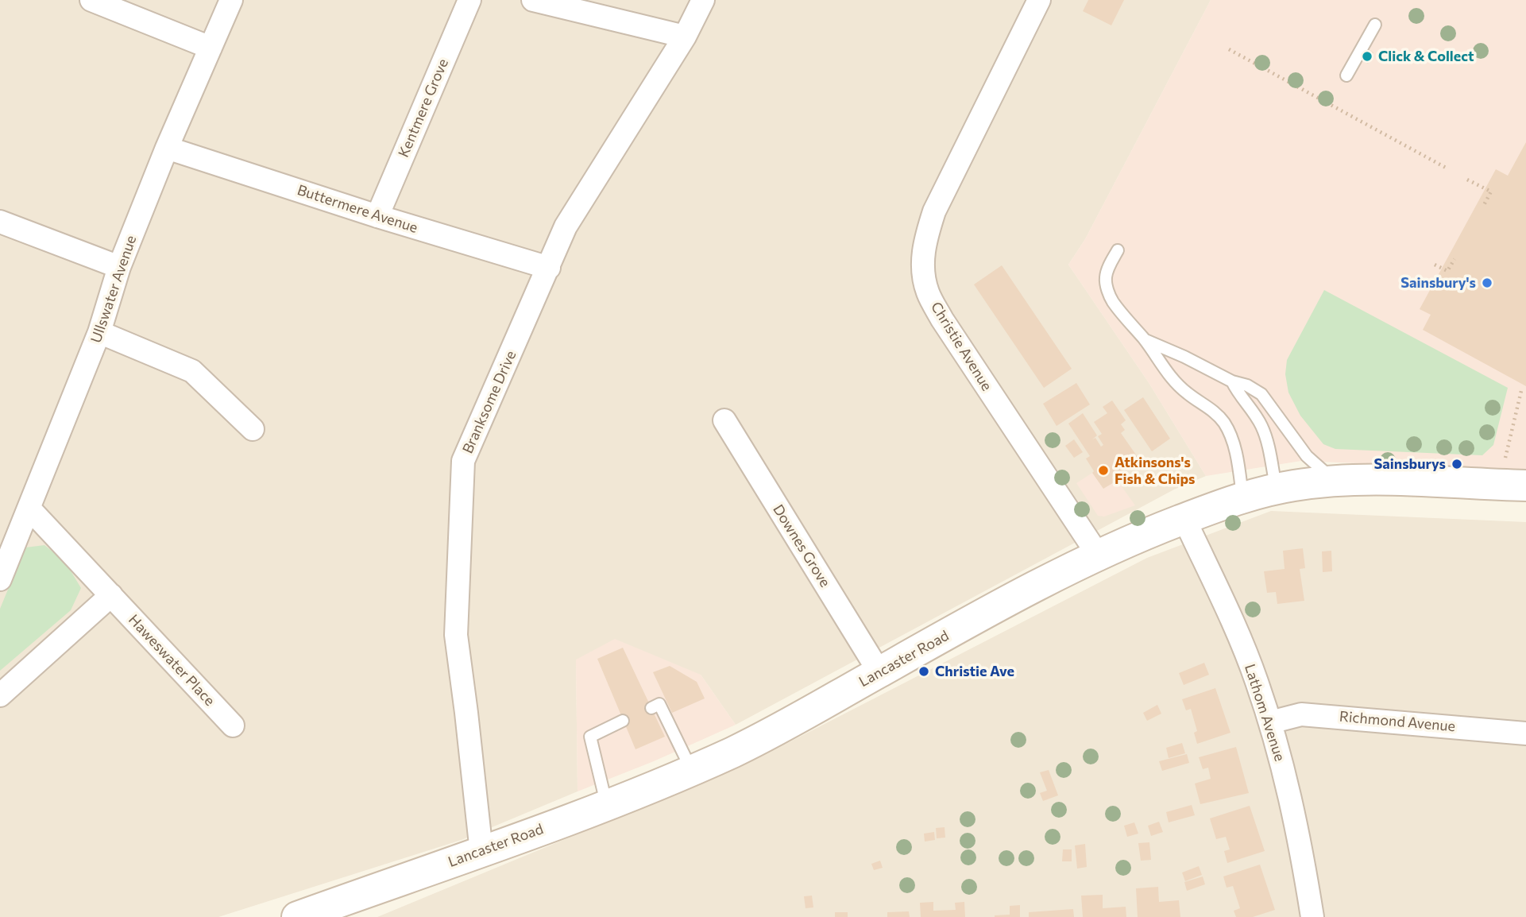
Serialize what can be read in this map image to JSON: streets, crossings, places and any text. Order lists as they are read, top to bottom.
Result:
{
  "streets": {
    "main road": ["Lancaster Road"],
    "street": [
      "Kentmere Grove",
      "Buttermere Avenue",
      "Ullswater Avenue",
      "Christie Avenue",
      "Branksome Drive",
      "Downes Grove",
      "Haweswater Place",
      "Lathom Avenue",
      "Richmond Avenue"
    ]
  },
  "crossings": [
    ["Kentmere Grove", "Buttermere Avenue"],
    ["Buttermere Avenue", "Ullswater Avenue"],
    ["Buttermere Avenue", "Branksome Drive"],
    ["Ullswater Avenue", "Haweswater Place"],
    ["Christie Avenue", "Lancaster Road"],
    ["Branksome Drive", "Lancaster Road"],
    ["Downes Grove", "Lancaster Road"],
    ["Lancaster Road", "Lathom Avenue"],
    ["Lathom Avenue", "Richmond Avenue"]
  ],
  "places": [
    "Click & Collect",
    "Sainsbury's",
    "Sainsburys",
    "Atkinsons's Fish & Chips",
    "Christie Ave"
  ]
}
